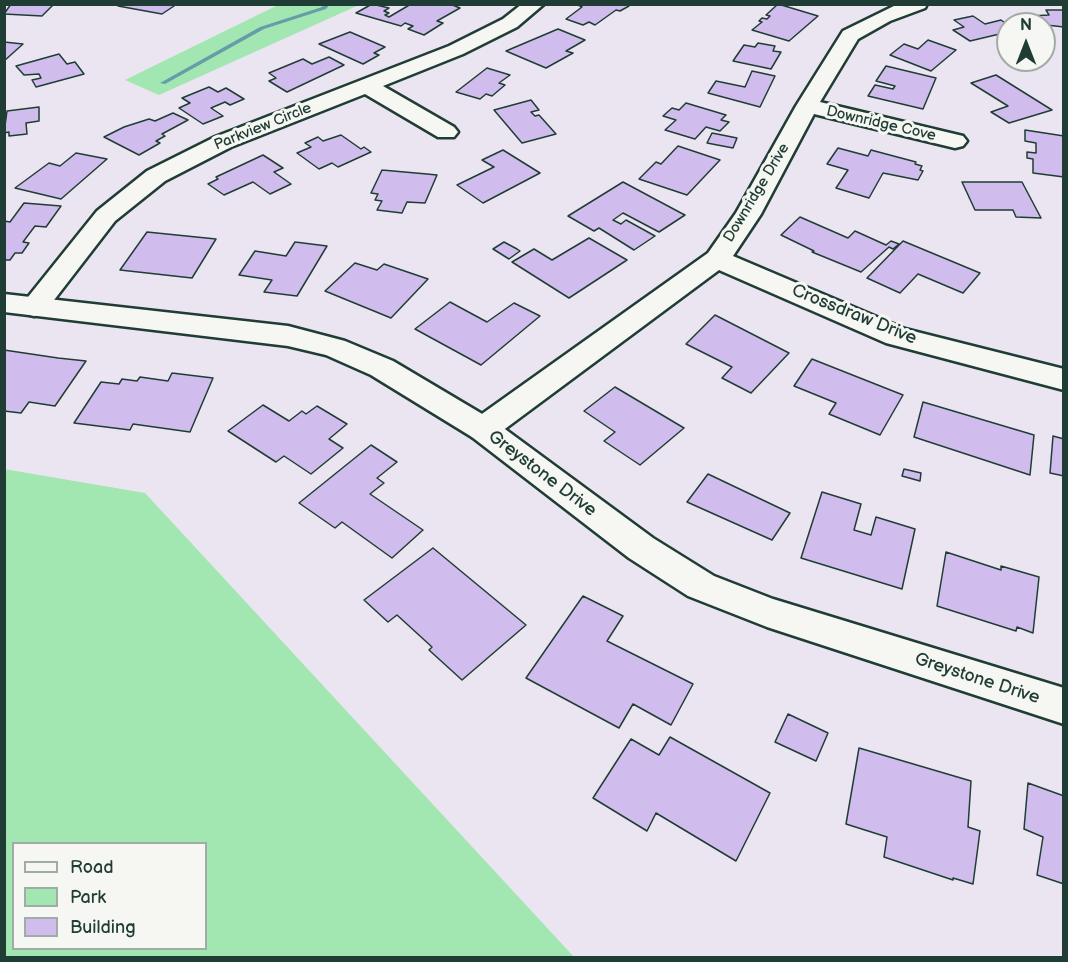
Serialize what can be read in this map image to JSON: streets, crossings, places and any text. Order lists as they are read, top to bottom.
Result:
{
  "streets": {
    "street": [
      "Downridge Cove",
      "Parkview Circle",
      "Downridge Drive",
      "Crossdraw Drive",
      "Greystone Drive"
    ]
  },
  "crossings": [
    ["Downridge Cove", "Downridge Drive"],
    ["Parkview Circle", "Greystone Drive"],
    ["Downridge Drive", "Crossdraw Drive"],
    ["Downridge Drive", "Greystone Drive"]
  ],
  "legend": ["Road", "Park", "Building"],
  "north": "top"
}
